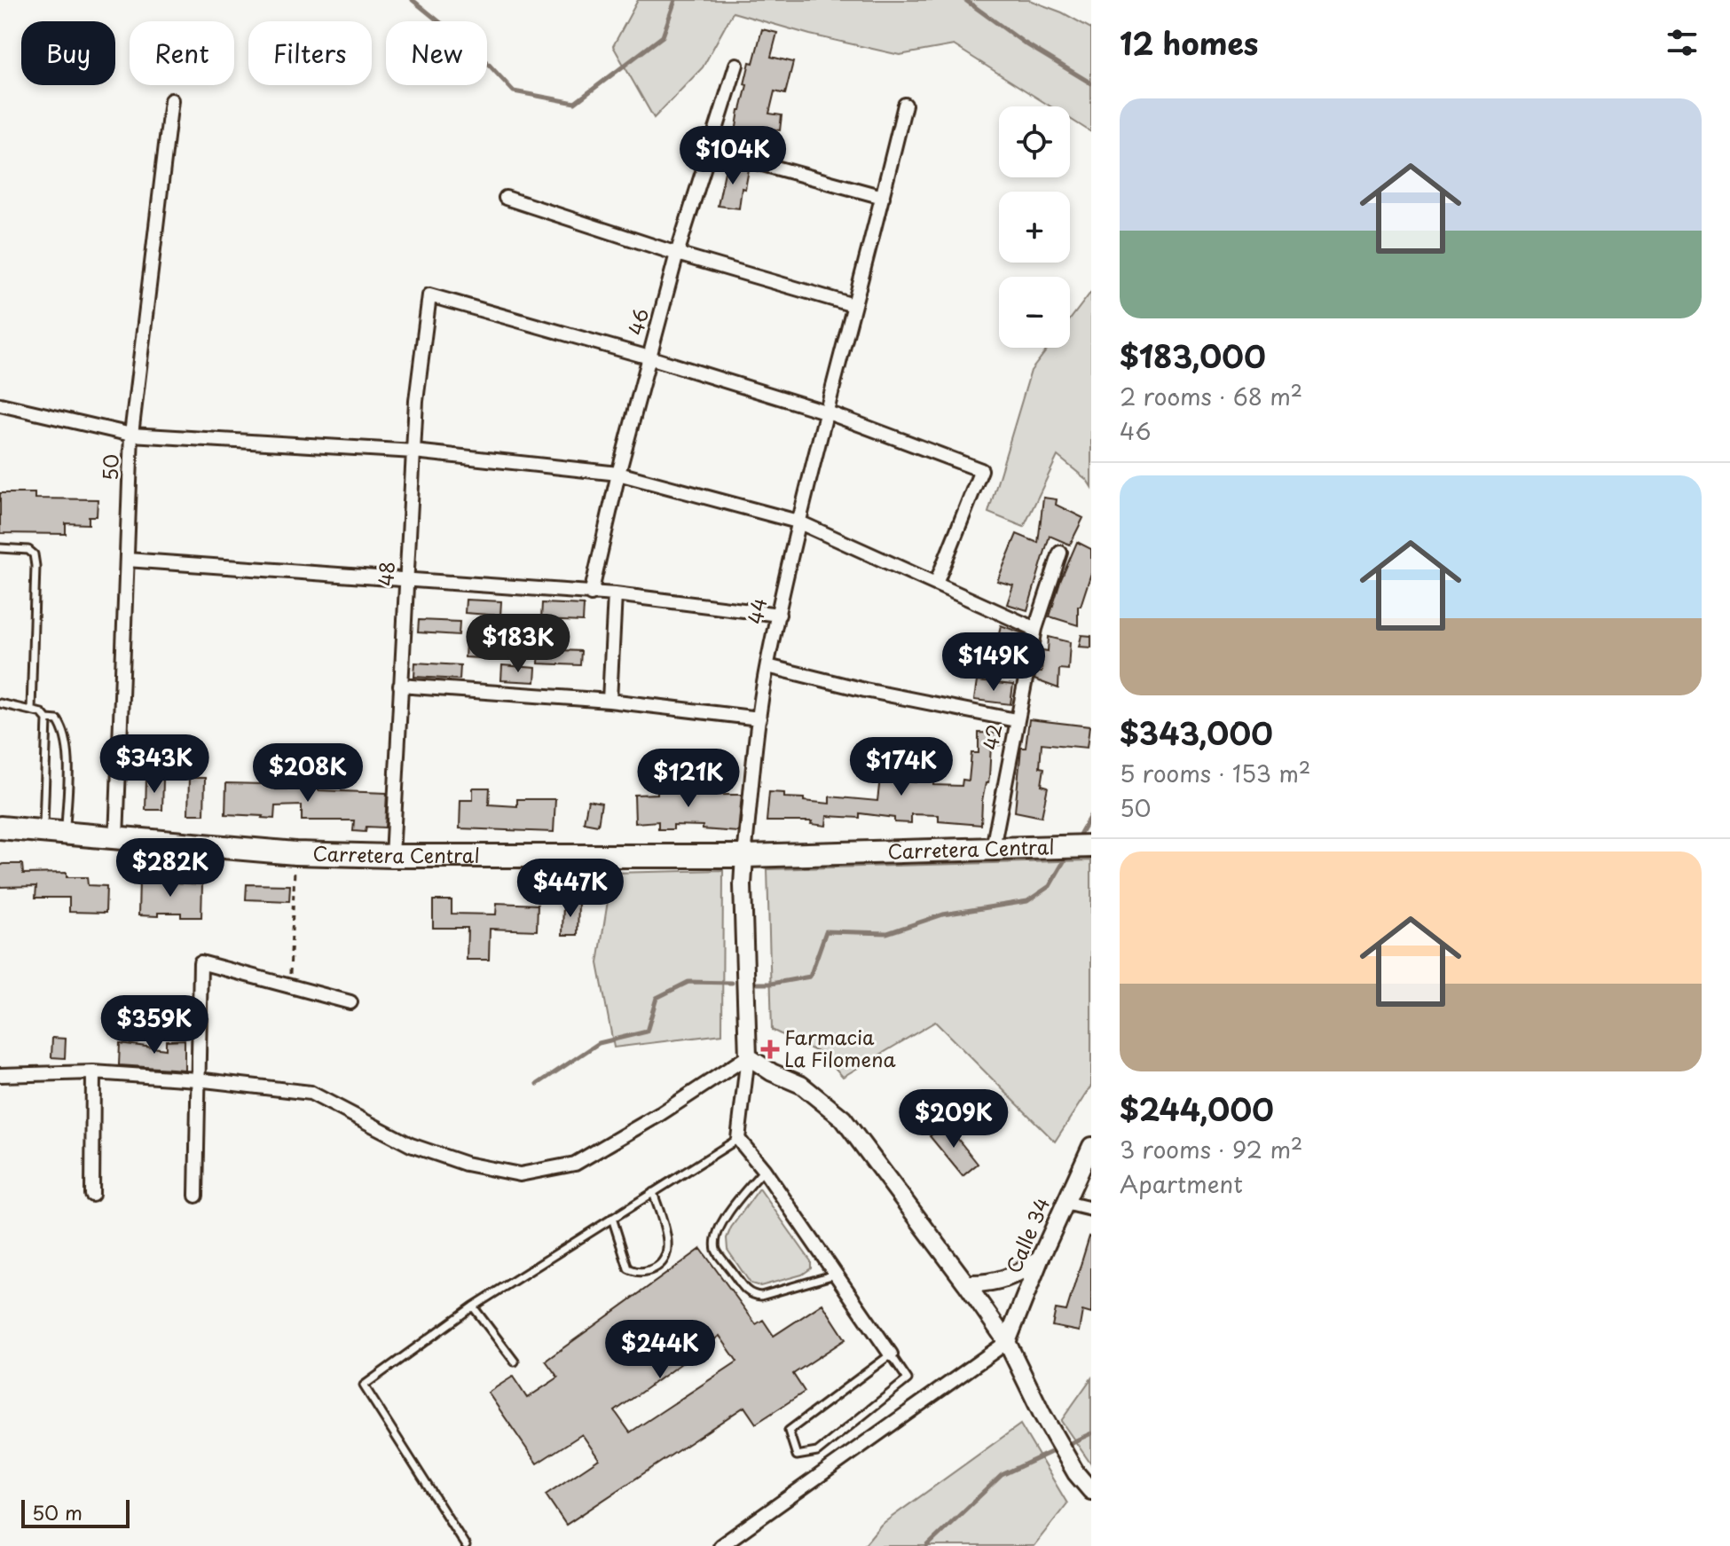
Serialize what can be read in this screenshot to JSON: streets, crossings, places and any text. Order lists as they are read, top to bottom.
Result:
{
  "streets": {
    "highway": ["Carretera Central"],
    "street": [
      "46",
      "50",
      "48",
      "44",
      "42",
      "Calle 34"
    ]
  },
  "crossings": [
    ["46", "48"],
    ["50", "Carretera Central"],
    ["48", "Carretera Central"],
    ["44", "Carretera Central"],
    ["42", "Carretera Central"]
  ],
  "places": {
    "health": ["Farmacia La Filomena"]
  },
  "scale_bar": "50 m",
  "page": {
    "heading": "12 homes",
    "chip": [
      "Buy",
      "Rent",
      "Filters",
      "New"
    ],
    "list": [
      {
        "name": "$183,000",
        "note": "2 rooms · 68 m² · 46"
      },
      {
        "name": "$343,000",
        "note": "5 rooms · 153 m² · 50"
      },
      {
        "name": "$244,000",
        "note": "3 rooms · 92 m² · Apartment"
      }
    ],
    "map_buttons": ["+", "−"],
    "price": [
      "$104K",
      "$183K",
      "$149K",
      "$343K",
      "$174K",
      "$208K",
      "$121K",
      "$282K",
      "$447K",
      "$359K",
      "$209K",
      "$244K"
    ],
    "scale": "50 m"
  }
}
